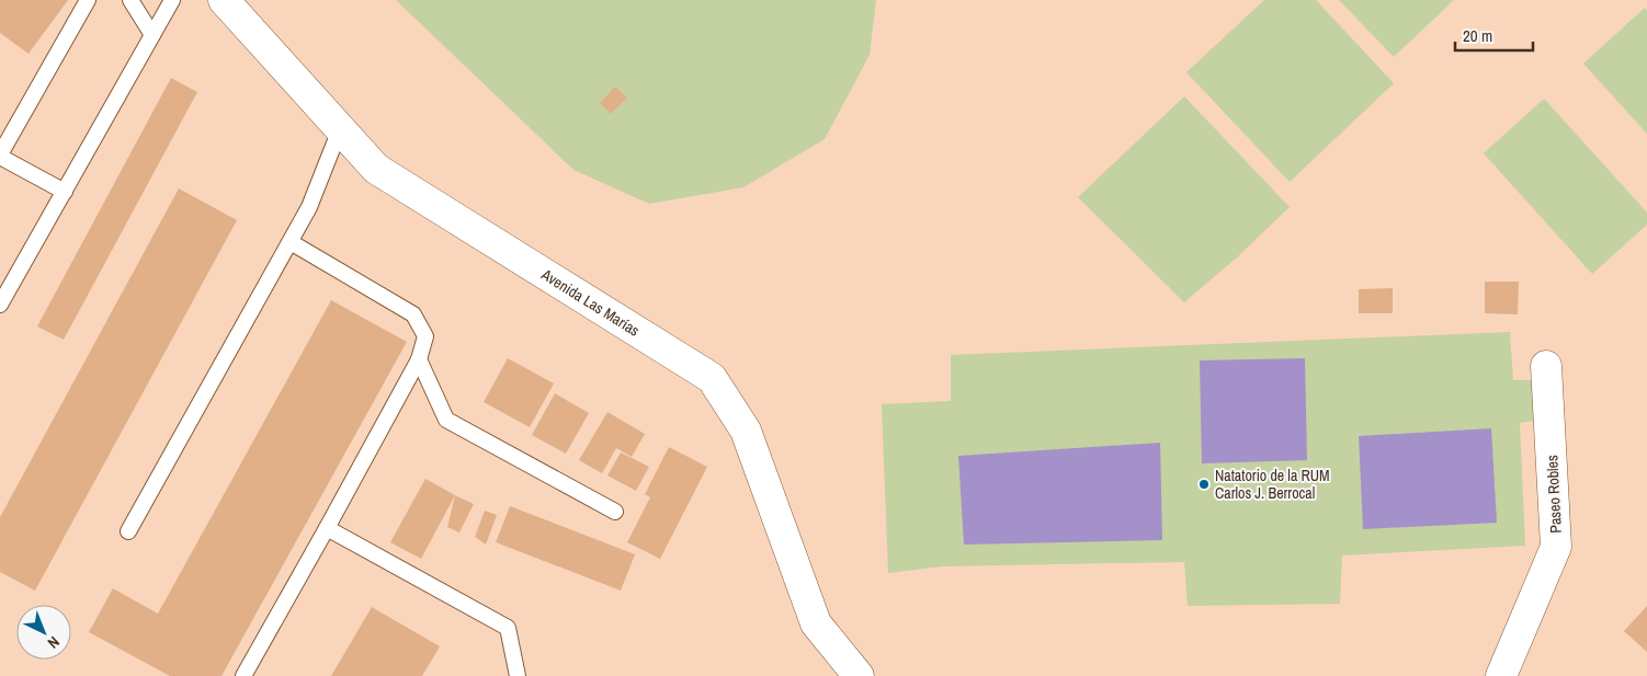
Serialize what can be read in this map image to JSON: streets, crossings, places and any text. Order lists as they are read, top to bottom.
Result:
{
  "streets": {
    "street": ["Avenida Las Marías", "Paseo Robles"]
  },
  "places": ["Natatorio de la RUM Carlos J. Berrocal"],
  "scale_bar": "20 m",
  "north": "bottom right"
}
